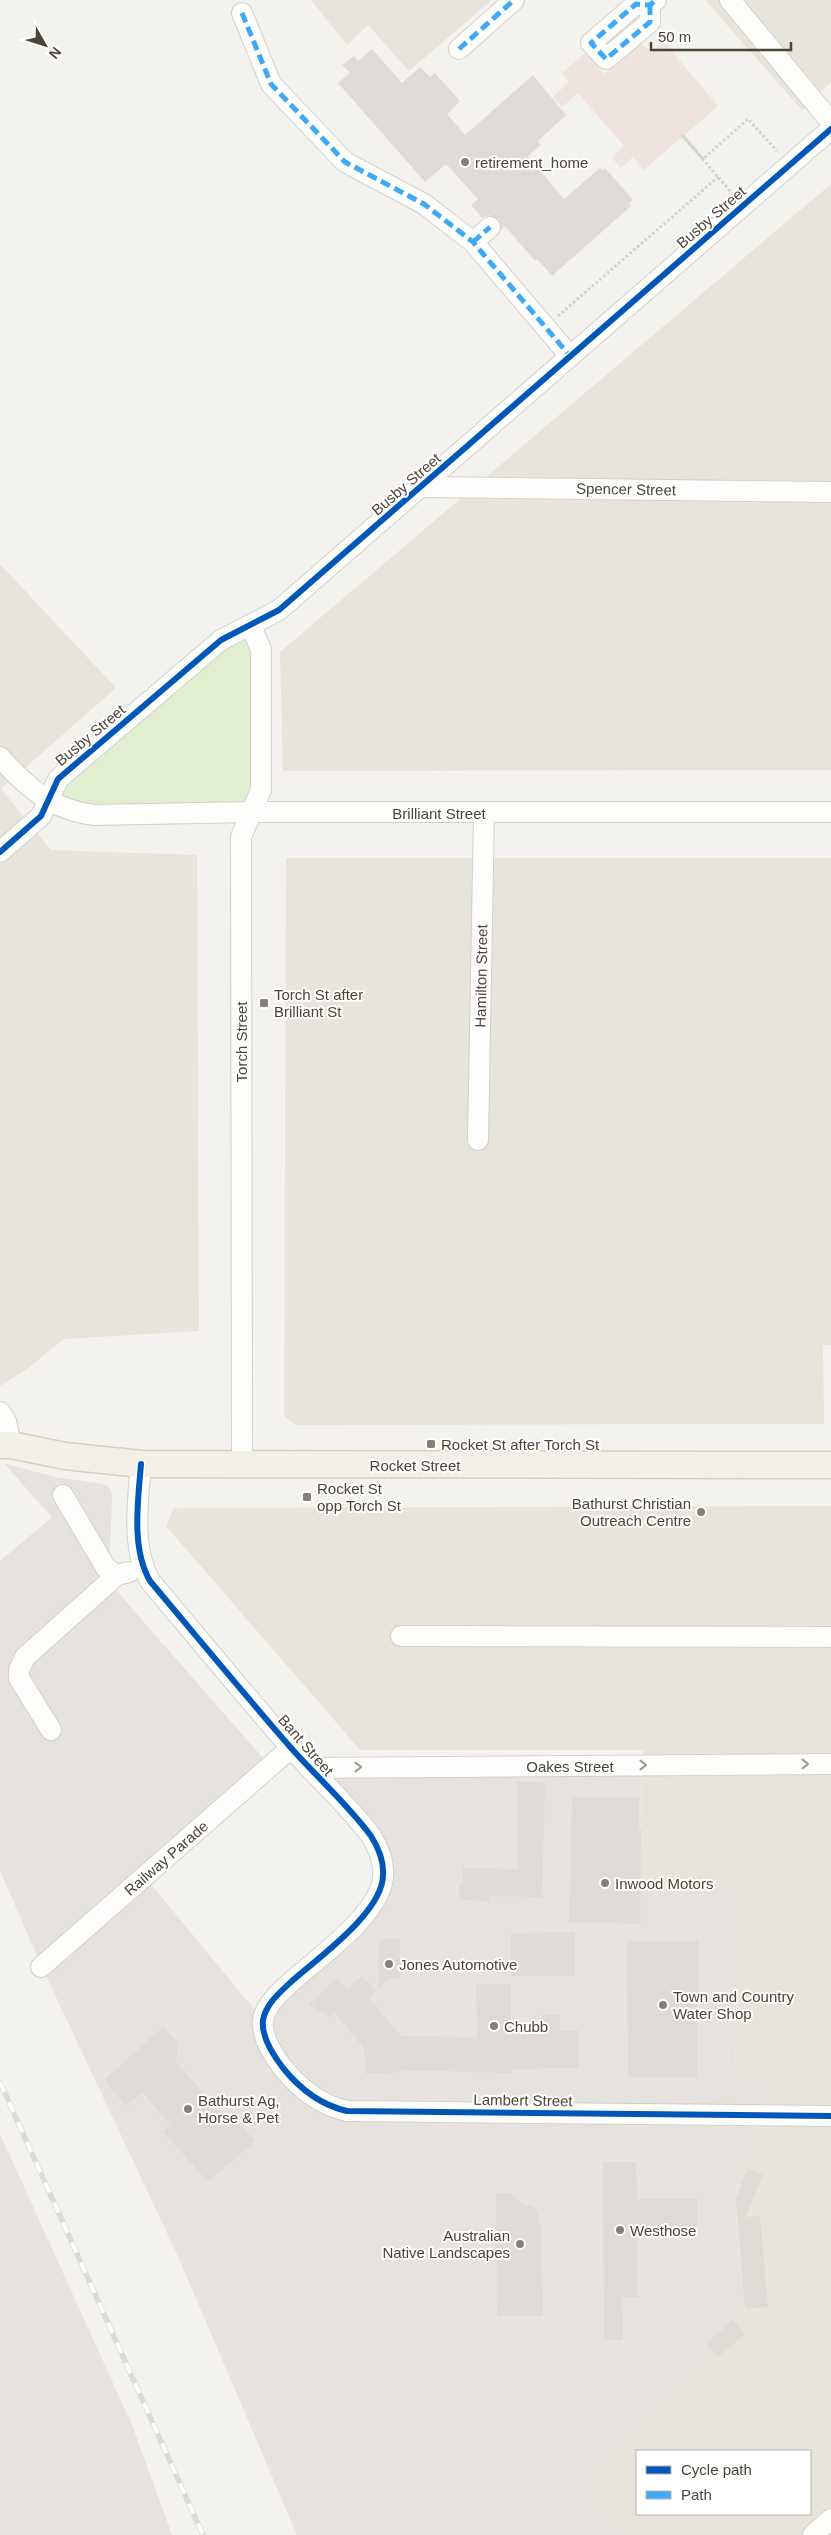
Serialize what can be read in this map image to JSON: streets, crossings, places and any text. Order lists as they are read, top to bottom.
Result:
{
  "streets": {
    "main road": ["Rocket Street"],
    "street": [
      "Busby Street",
      "Spencer Street",
      "Brilliant Street",
      "Hamilton Street",
      "Torch Street",
      "Bant Street",
      "Oakes Street",
      "Railway Parade",
      "Lambert Street"
    ]
  },
  "crossings": [
    ["Busby Street", "Spencer Street"],
    ["Busby Street", "Brilliant Street"],
    ["Busby Street", "Torch Street"],
    ["Brilliant Street", "Hamilton Street"],
    ["Brilliant Street", "Torch Street"],
    ["Torch Street", "Rocket Street"],
    ["Rocket Street", "Bant Street"],
    ["Bant Street", "Oakes Street"],
    ["Bant Street", "Railway Parade"],
    ["Bant Street", "Lambert Street"]
  ],
  "places": {
    "other": [
      "retirement_home",
      "Bathurst Christian Outreach Centre",
      "Inwood Motors",
      "Jones Automotive",
      "Town and Country Water Shop",
      "Chubb",
      "Bathurst Ag, Horse & Pet",
      "Westhose",
      "Australian Native Landscapes"
    ],
    "transit": ["Torch St after Brilliant St", "Rocket St after Torch St", "Rocket St opp Torch St"]
  },
  "legend": ["Cycle path", "Path"],
  "scale_bar": "50 m",
  "north": "bottom right"
}
